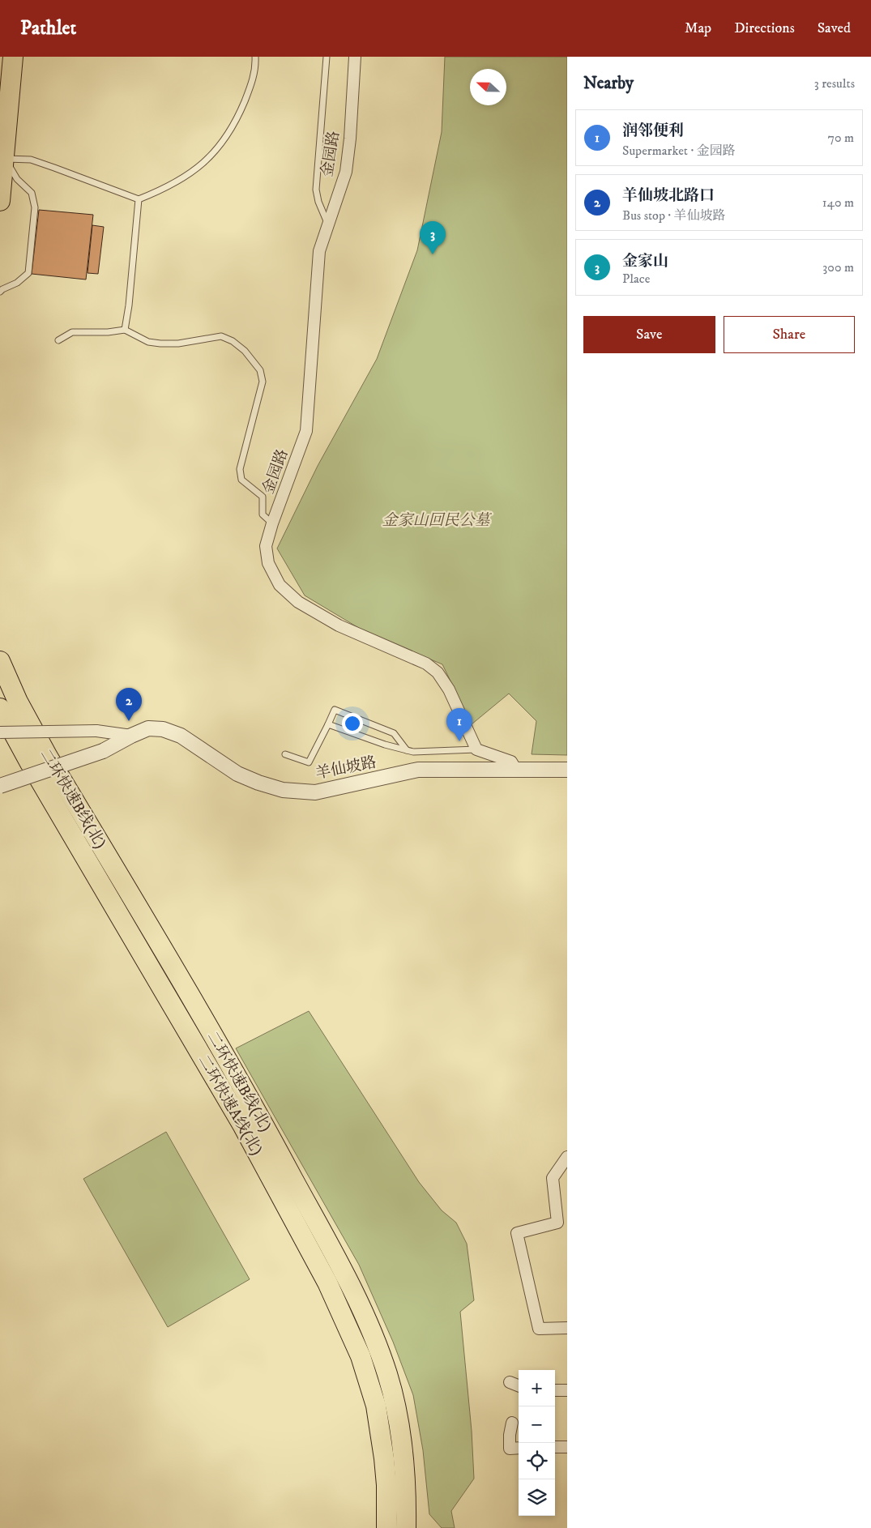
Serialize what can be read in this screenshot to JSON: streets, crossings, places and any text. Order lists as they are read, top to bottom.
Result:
{
  "streets": {
    "highway": ["二环快速B线(北)", "二环快速A线(北)"],
    "street": ["金园路", "羊仙坡路"]
  },
  "parks": ["金家山回民公墓"],
  "north": "left",
  "page": {
    "header": "Pathlet",
    "nav": ["Map", "Directions", "Saved"],
    "heading": ["Nearby", "3 results"],
    "list": [
      {
        "mark": "1",
        "name": "润邻便利",
        "note": "Supermarket · 金园路",
        "value": "70 m"
      },
      {
        "mark": "2",
        "name": "羊仙坡北路口",
        "note": "Bus stop · 羊仙坡路",
        "value": "140 m"
      },
      {
        "mark": "3",
        "name": "金家山",
        "note": "Place",
        "value": "300 m"
      }
    ],
    "pins": ["3", "2", "1"],
    "buttons": ["Save", "Share"],
    "map_buttons": ["+", "−"]
  }
}
